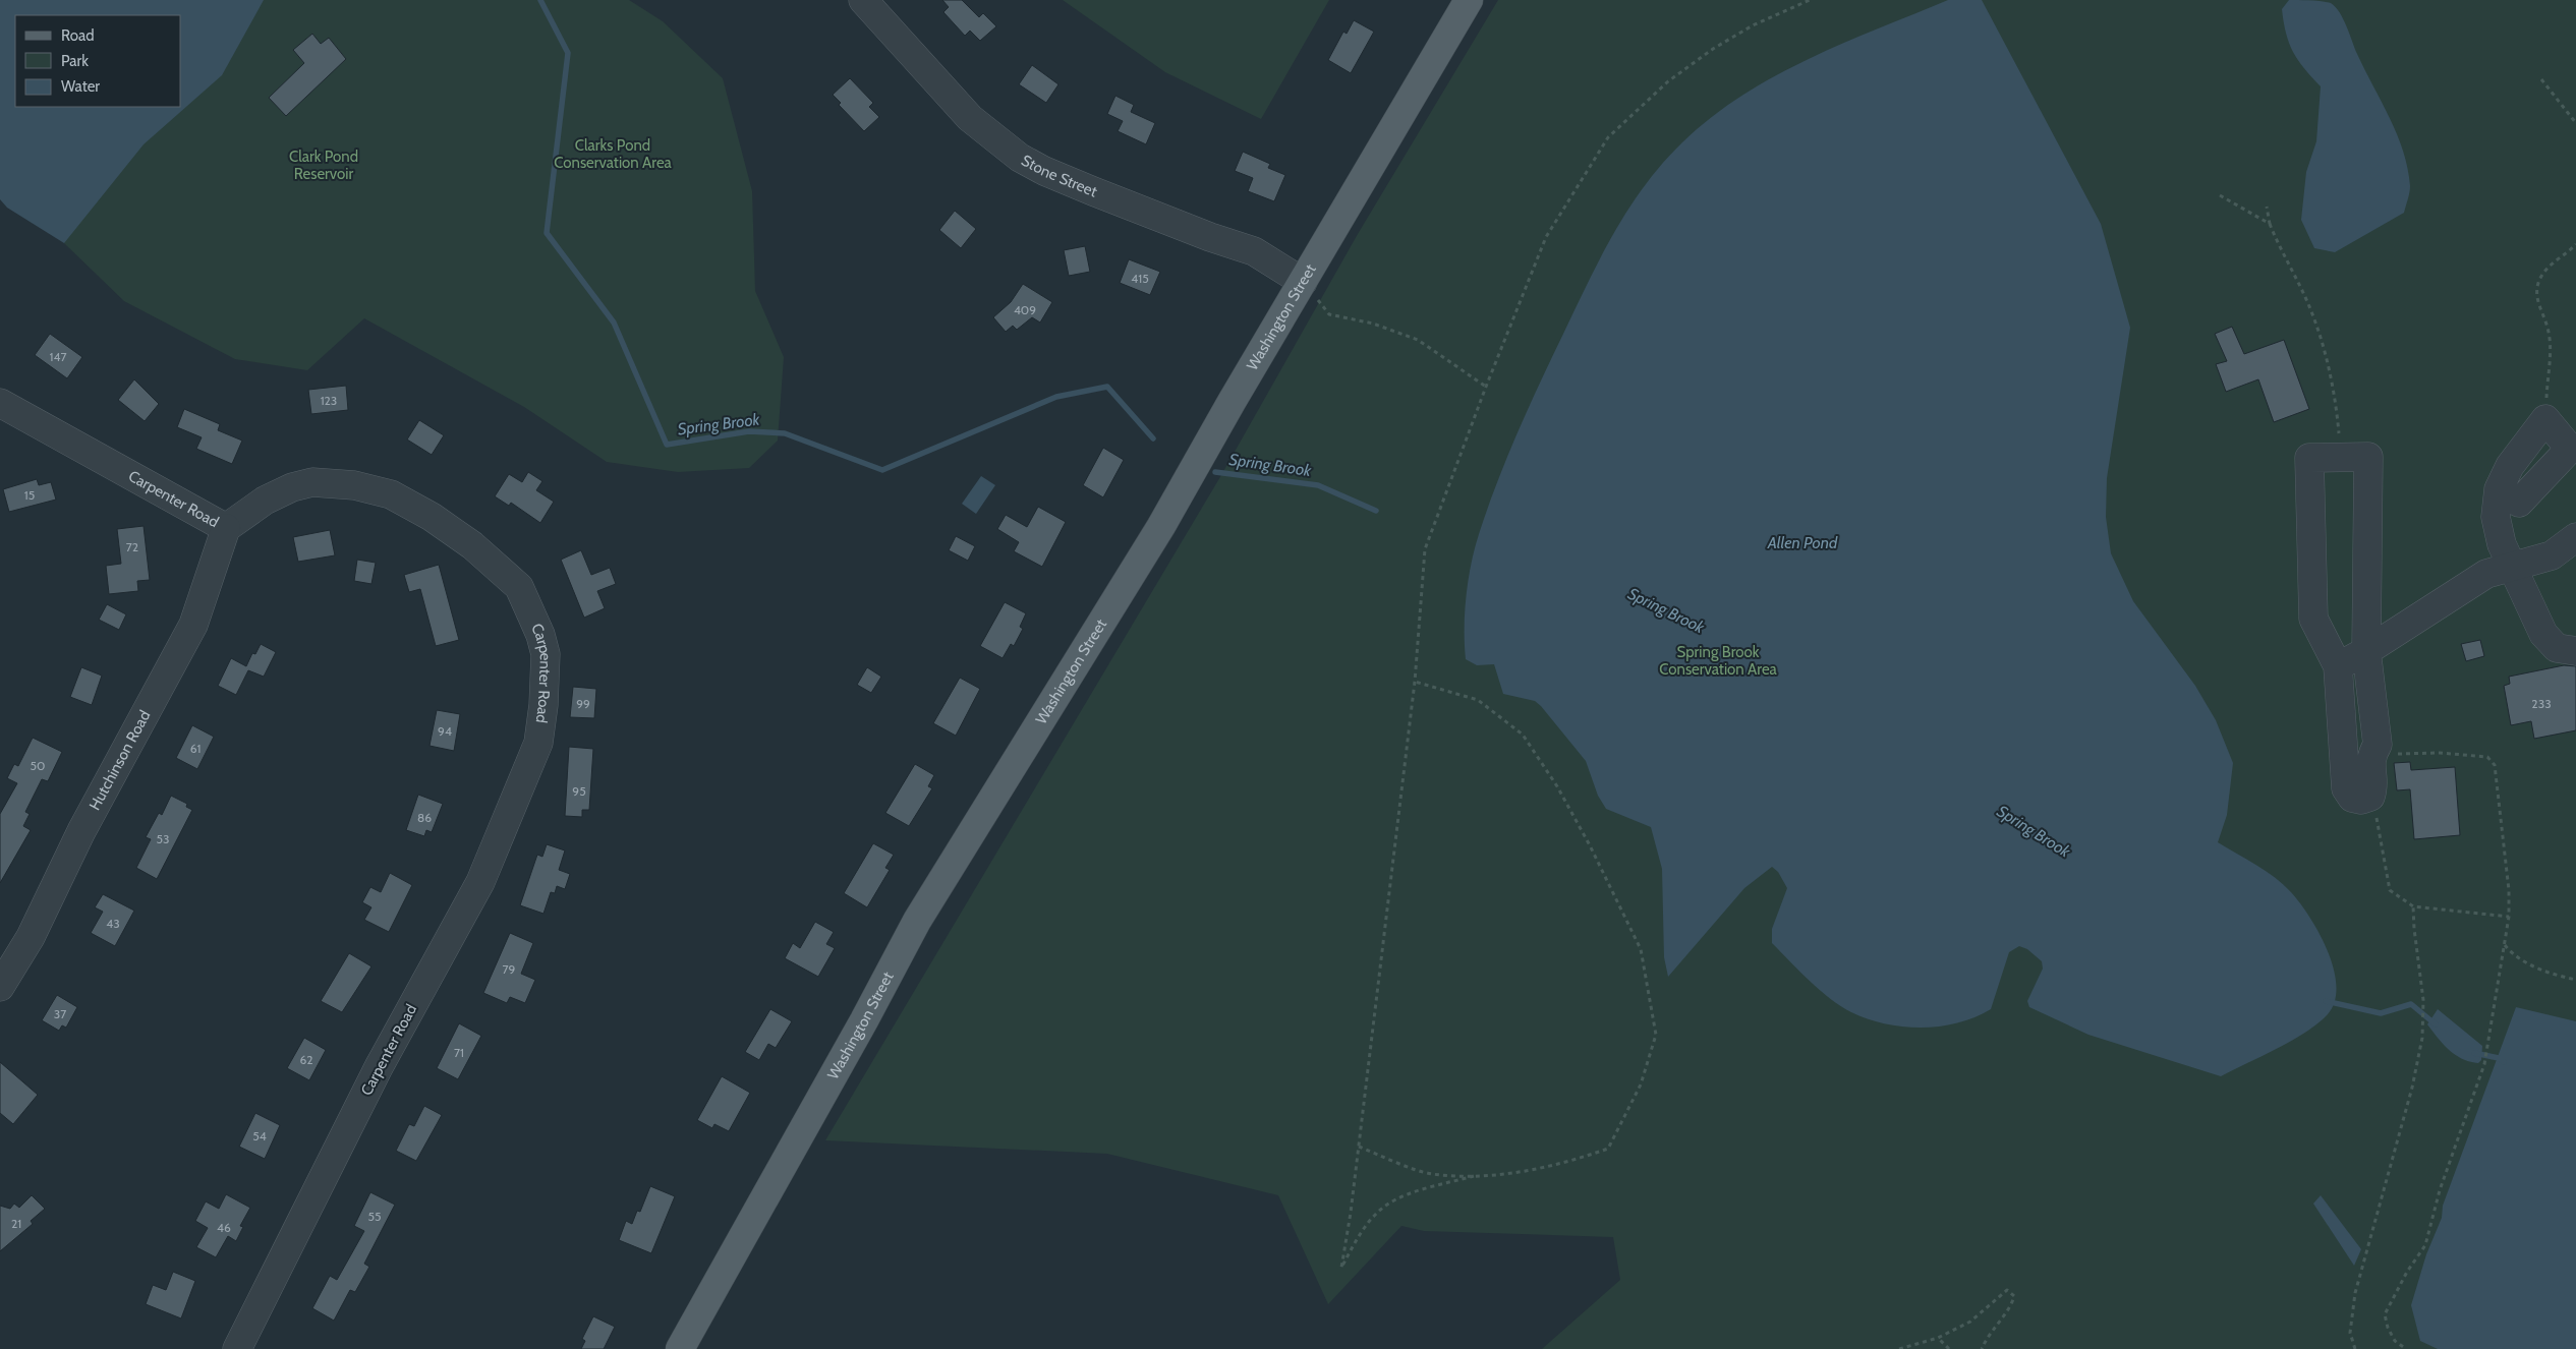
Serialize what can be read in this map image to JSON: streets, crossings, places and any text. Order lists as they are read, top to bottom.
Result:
{
  "streets": {
    "main road": ["Washington Street"],
    "street": ["Stone Street", "Carpenter Road", "Hutchinson Road"]
  },
  "crossings": [
    ["Stone Street", "Washington Street"],
    ["Carpenter Road", "Hutchinson Road"]
  ],
  "water": ["Spring Brook", "Allen Pond"],
  "parks": ["Clarks Pond Conservation Area", "Clark Pond Reservoir", "Spring Brook Conservation Area"],
  "house_numbers": [
    "415",
    "409",
    "147",
    "123",
    "15",
    "72",
    "99",
    "233",
    "94",
    "61",
    "50",
    "95",
    "86",
    "53",
    "43",
    "79",
    "37",
    "71",
    "62",
    "54",
    "55",
    "21",
    "46"
  ],
  "legend": ["Road", "Park", "Water"]
}
